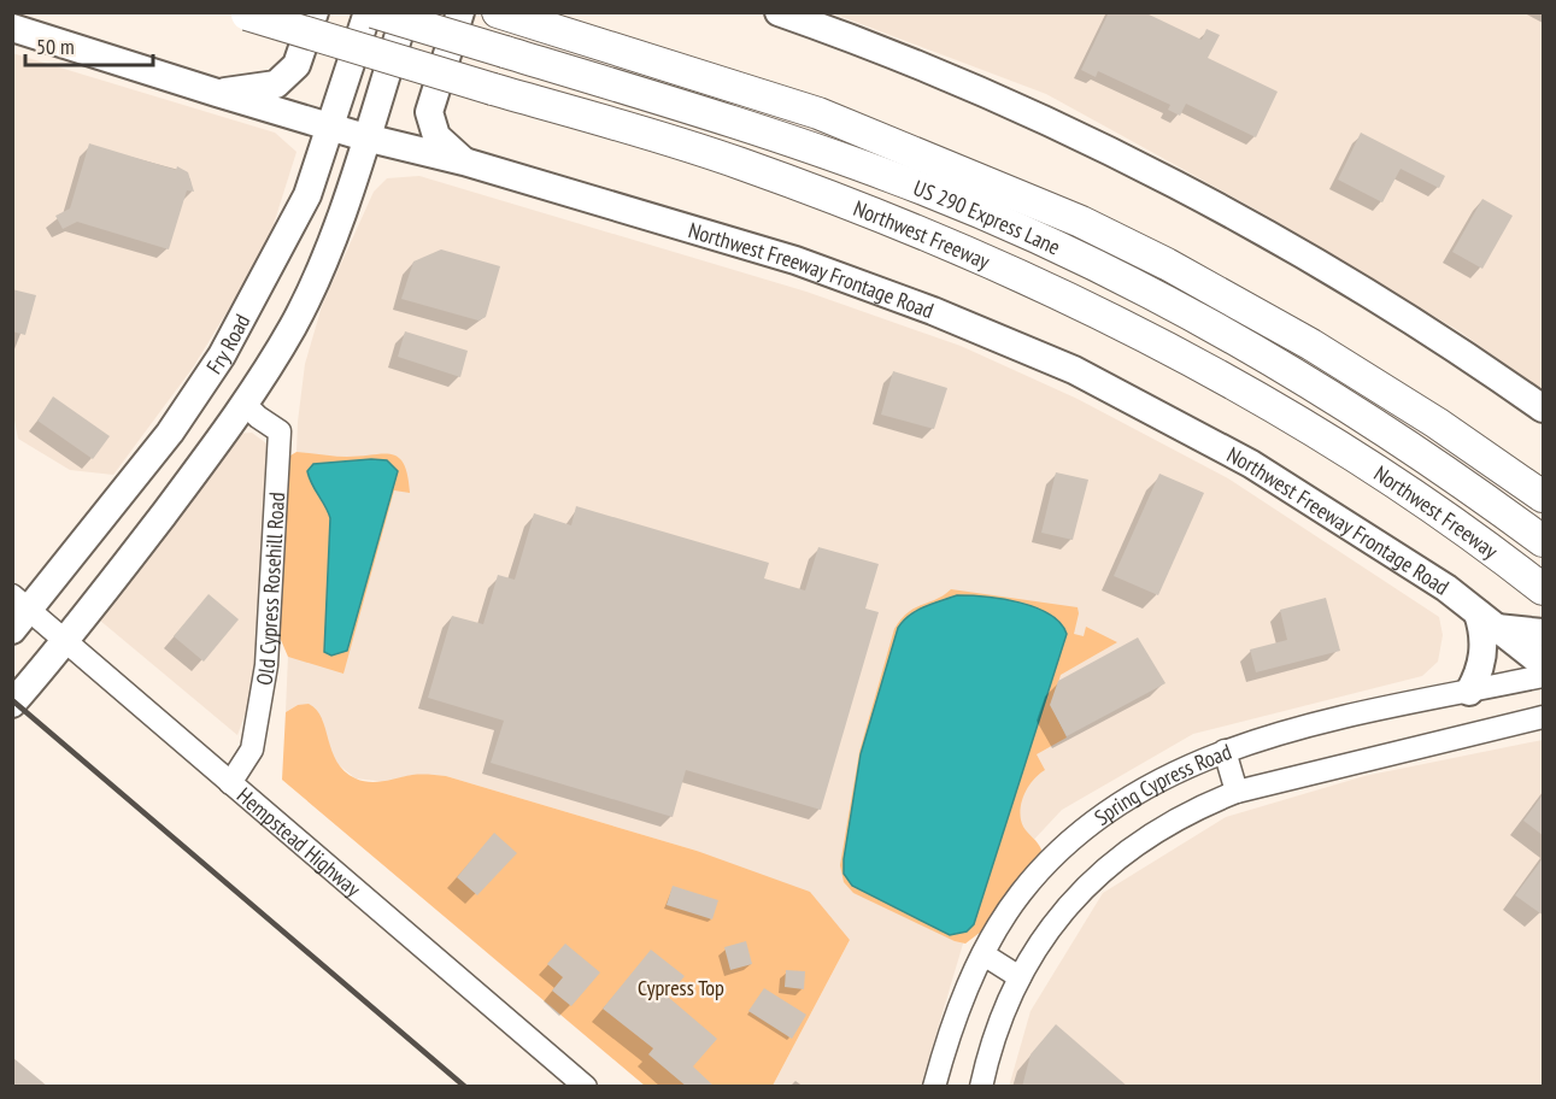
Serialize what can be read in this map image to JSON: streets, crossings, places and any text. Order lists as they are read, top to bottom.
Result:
{
  "streets": {
    "highway": ["US 290 Express Lane", "Northwest Freeway"],
    "main road": ["Northwest Freeway Frontage Road", "Fry Road"],
    "street": ["Old Cypress Rosehill Road", "Spring Cypress Road", "Hempstead Highway"]
  },
  "crossings": [
    ["Northwest Freeway Frontage Road", "Fry Road"],
    ["Fry Road", "Hempstead Highway"],
    ["Old Cypress Rosehill Road", "Hempstead Highway"]
  ],
  "parks": ["Cypress Top"],
  "scale_bar": "50 m"
}
